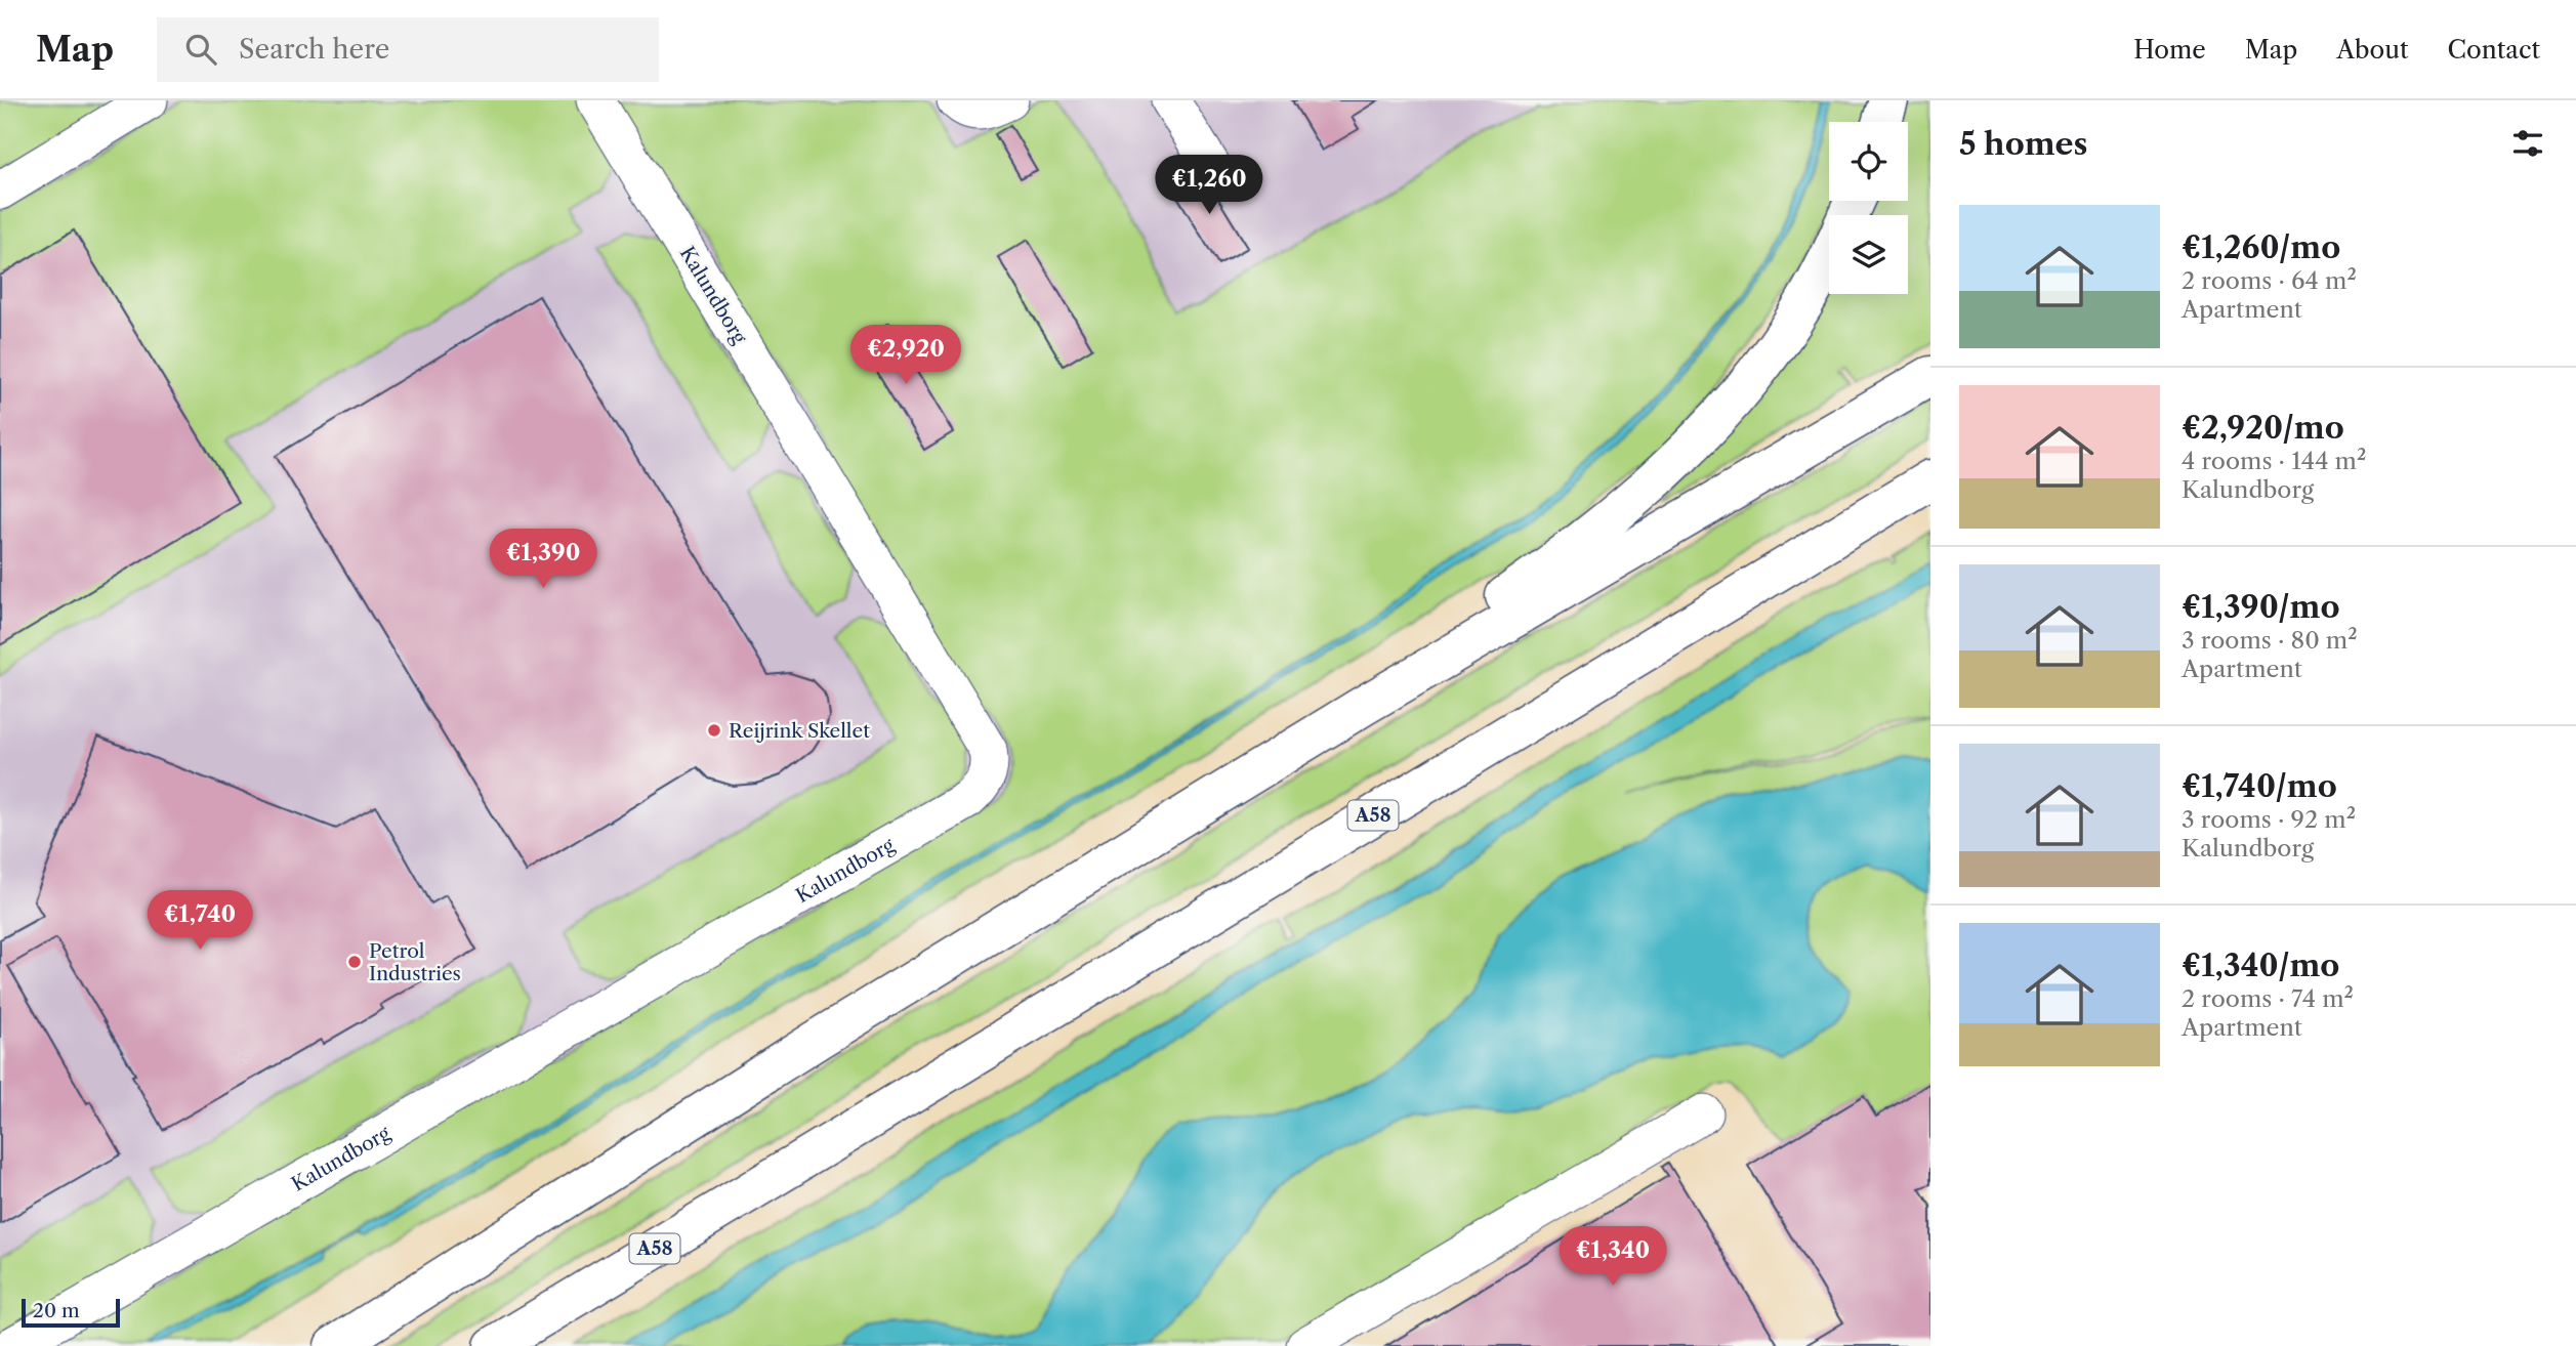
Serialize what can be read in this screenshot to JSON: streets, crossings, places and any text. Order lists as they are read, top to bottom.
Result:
{
  "streets": {
    "highway": ["A58"],
    "street": ["Kalundborg"]
  },
  "places": ["Reijrink Skellet", "Petrol Industries"],
  "scale_bar": "20 m",
  "page": {
    "header": "Map",
    "search": "Search here",
    "nav": [
      "Home",
      "Map",
      "About",
      "Contact"
    ],
    "heading": "5 homes",
    "price": [
      "€1,260",
      "€2,920",
      "€1,390",
      "€1,740",
      "€1,340"
    ],
    "list": [
      {
        "name": "€1,260/mo",
        "note": "2 rooms · 64 m² · Apartment"
      },
      {
        "name": "€2,920/mo",
        "note": "4 rooms · 144 m² · Kalundborg"
      },
      {
        "name": "€1,390/mo",
        "note": "3 rooms · 80 m² · Apartment"
      },
      {
        "name": "€1,740/mo",
        "note": "3 rooms · 92 m² · Kalundborg"
      },
      {
        "name": "€1,340/mo",
        "note": "2 rooms · 74 m² · Apartment"
      }
    ],
    "scale": "20 m"
  }
}
